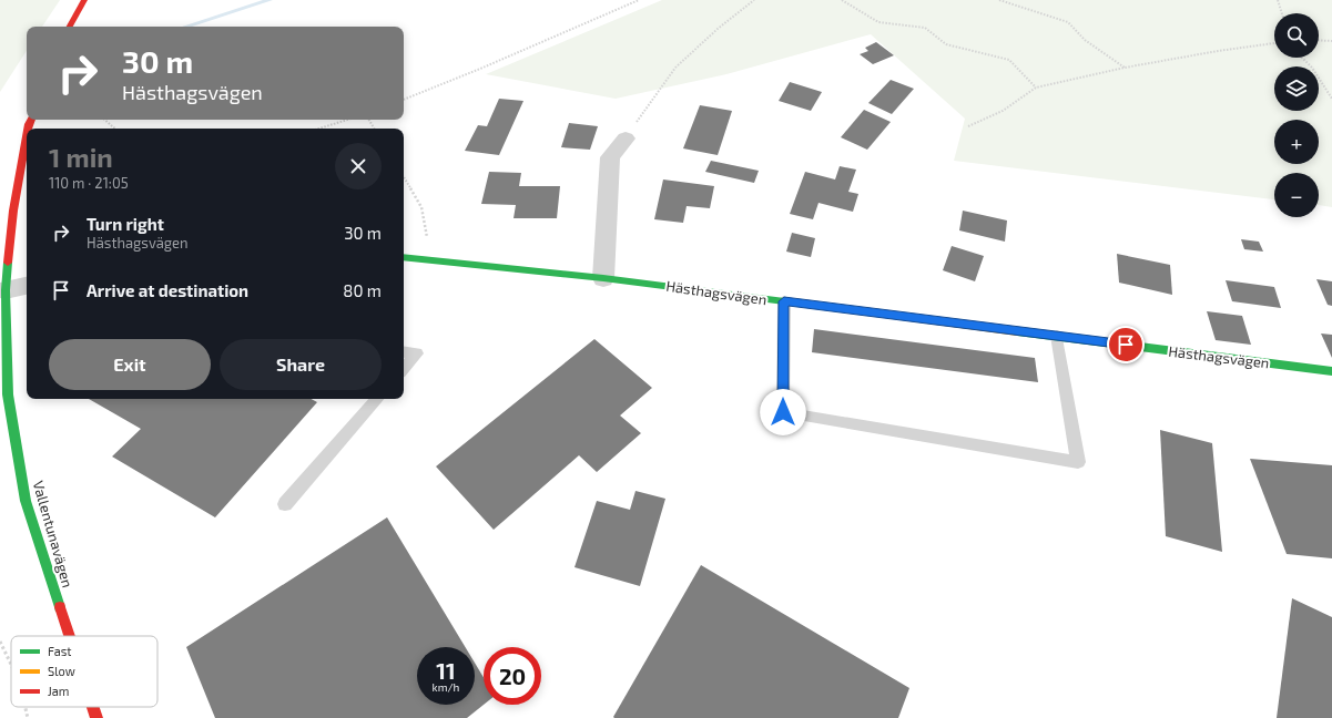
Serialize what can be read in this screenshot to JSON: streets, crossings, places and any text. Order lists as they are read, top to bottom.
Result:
{
  "streets": {
    "street": ["Hästhagsvägen", "Vallentunavägen"]
  },
  "legend": ["Fast", "Slow", "Jam"],
  "page": {
    "map_buttons": ["+", "−"],
    "turn": ["30 m", "Hästhagsvägen"],
    "heading": ["1 min", "110 m · 21:05"],
    "list": [
      {
        "name": "Turn right",
        "note": "Hästhagsvägen",
        "value": "30 m"
      },
      {
        "name": "Arrive at destination",
        "value": "80 m"
      }
    ],
    "buttons": ["Exit", "Share"],
    "speed": "11 km/h",
    "limit": "20"
  }
}
